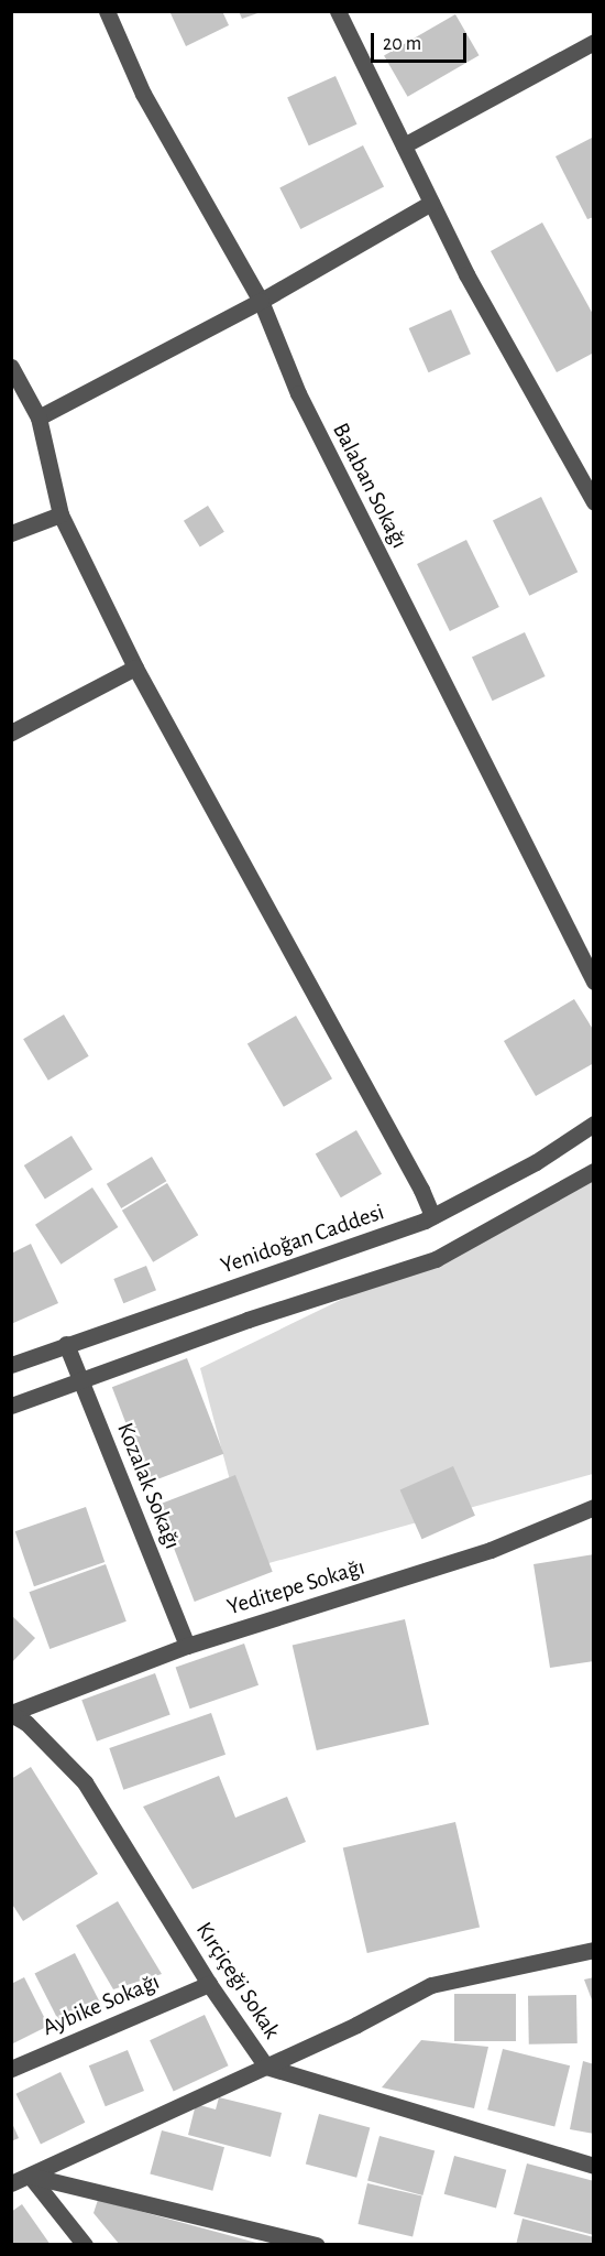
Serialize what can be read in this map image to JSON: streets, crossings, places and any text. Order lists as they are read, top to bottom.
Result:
{
  "streets": {
    "street": [
      "Balaban Sokağı",
      "Yenidoğan Caddesi",
      "Kozalak Sokağı",
      "Yeditepe Sokağı",
      "Kırçiçeği Sokak",
      "Aybike Sokağı"
    ]
  },
  "crossings": [
    ["Yenidoğan Caddesi", "Kozalak Sokağı"],
    ["Kozalak Sokağı", "Yeditepe Sokağı"],
    ["Yeditepe Sokağı", "Kırçiçeği Sokak"],
    ["Kırçiçeği Sokak", "Aybike Sokağı"]
  ],
  "scale_bar": "20 m"
}
